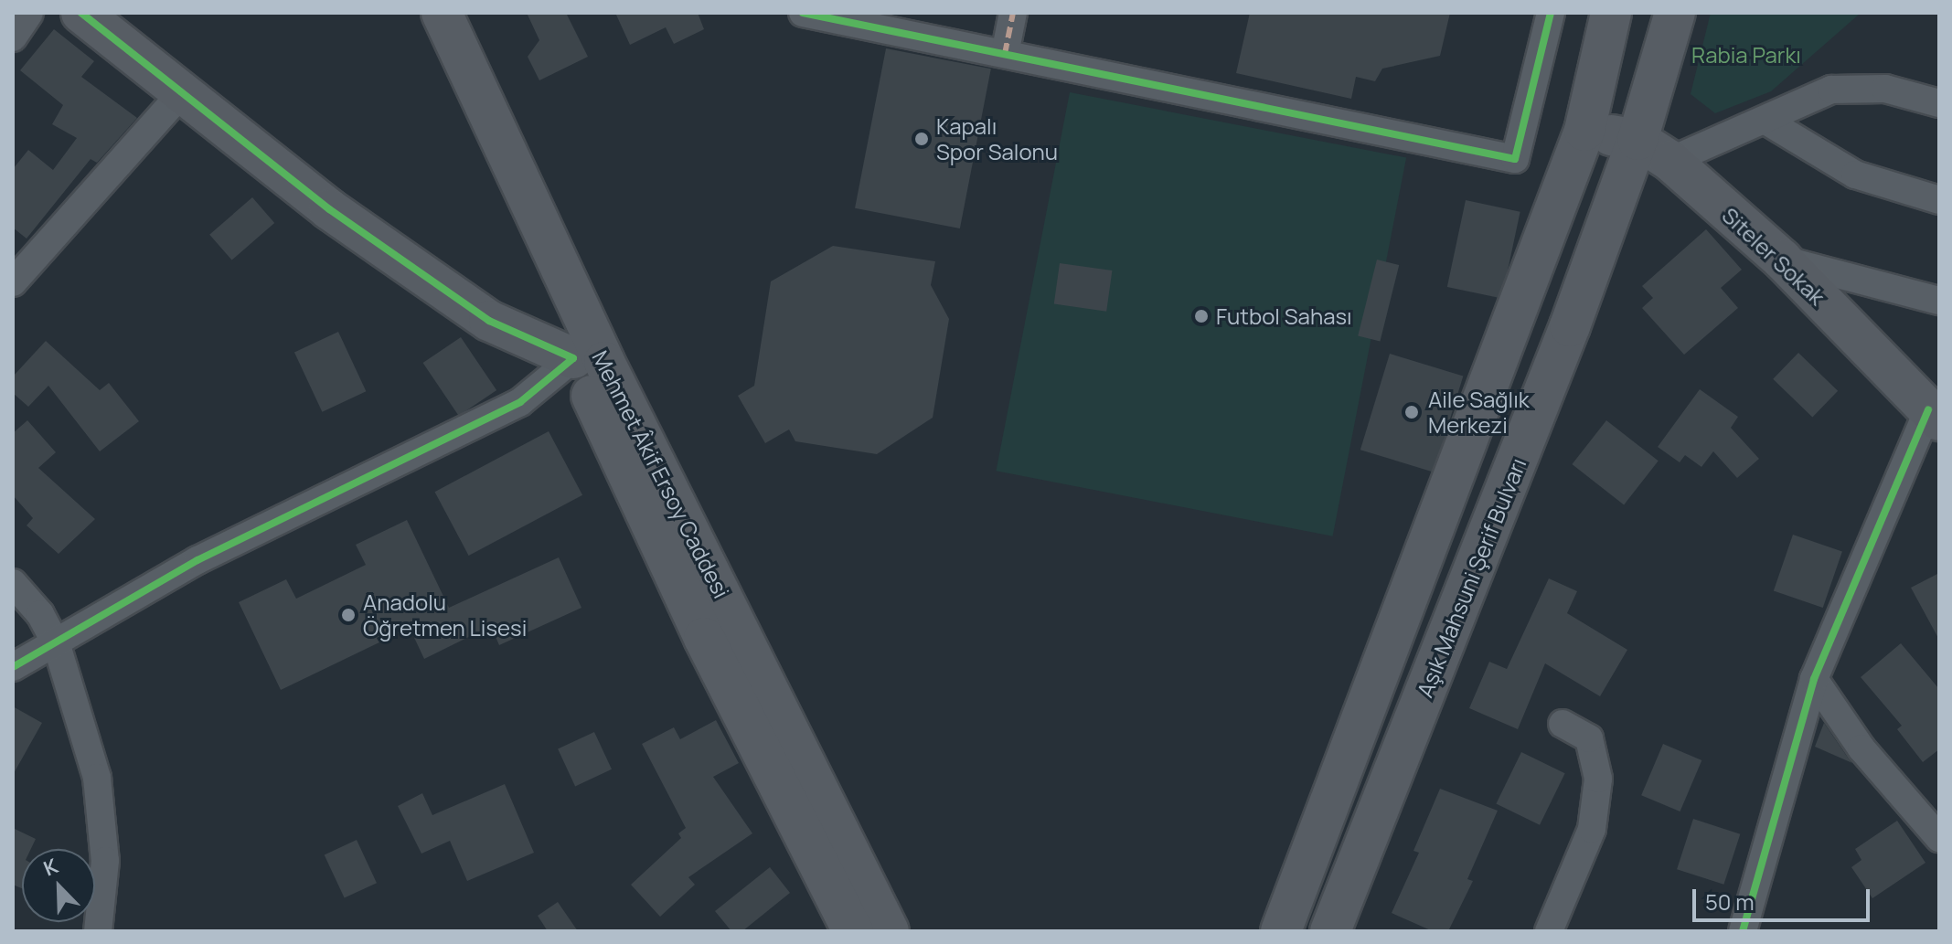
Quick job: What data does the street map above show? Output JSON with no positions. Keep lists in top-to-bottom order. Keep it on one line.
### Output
{"streets":{"main road":["Siteler Sokak","Mehmet Âkif Ersoy Caddesi","Aşık Mahsuni Şerif Bulvarı"]},"crossings":[["Siteler Sokak","Aşık Mahsuni Şerif Bulvarı"]],"parks":["Rabia Parkı"],"places":["Kapalı Spor Salonu","Futbol Sahası","Aile Sağlık Merkezi","Anadolu Öğretmen Lisesi"],"scale_bar":"50 m","north":"top left"}
